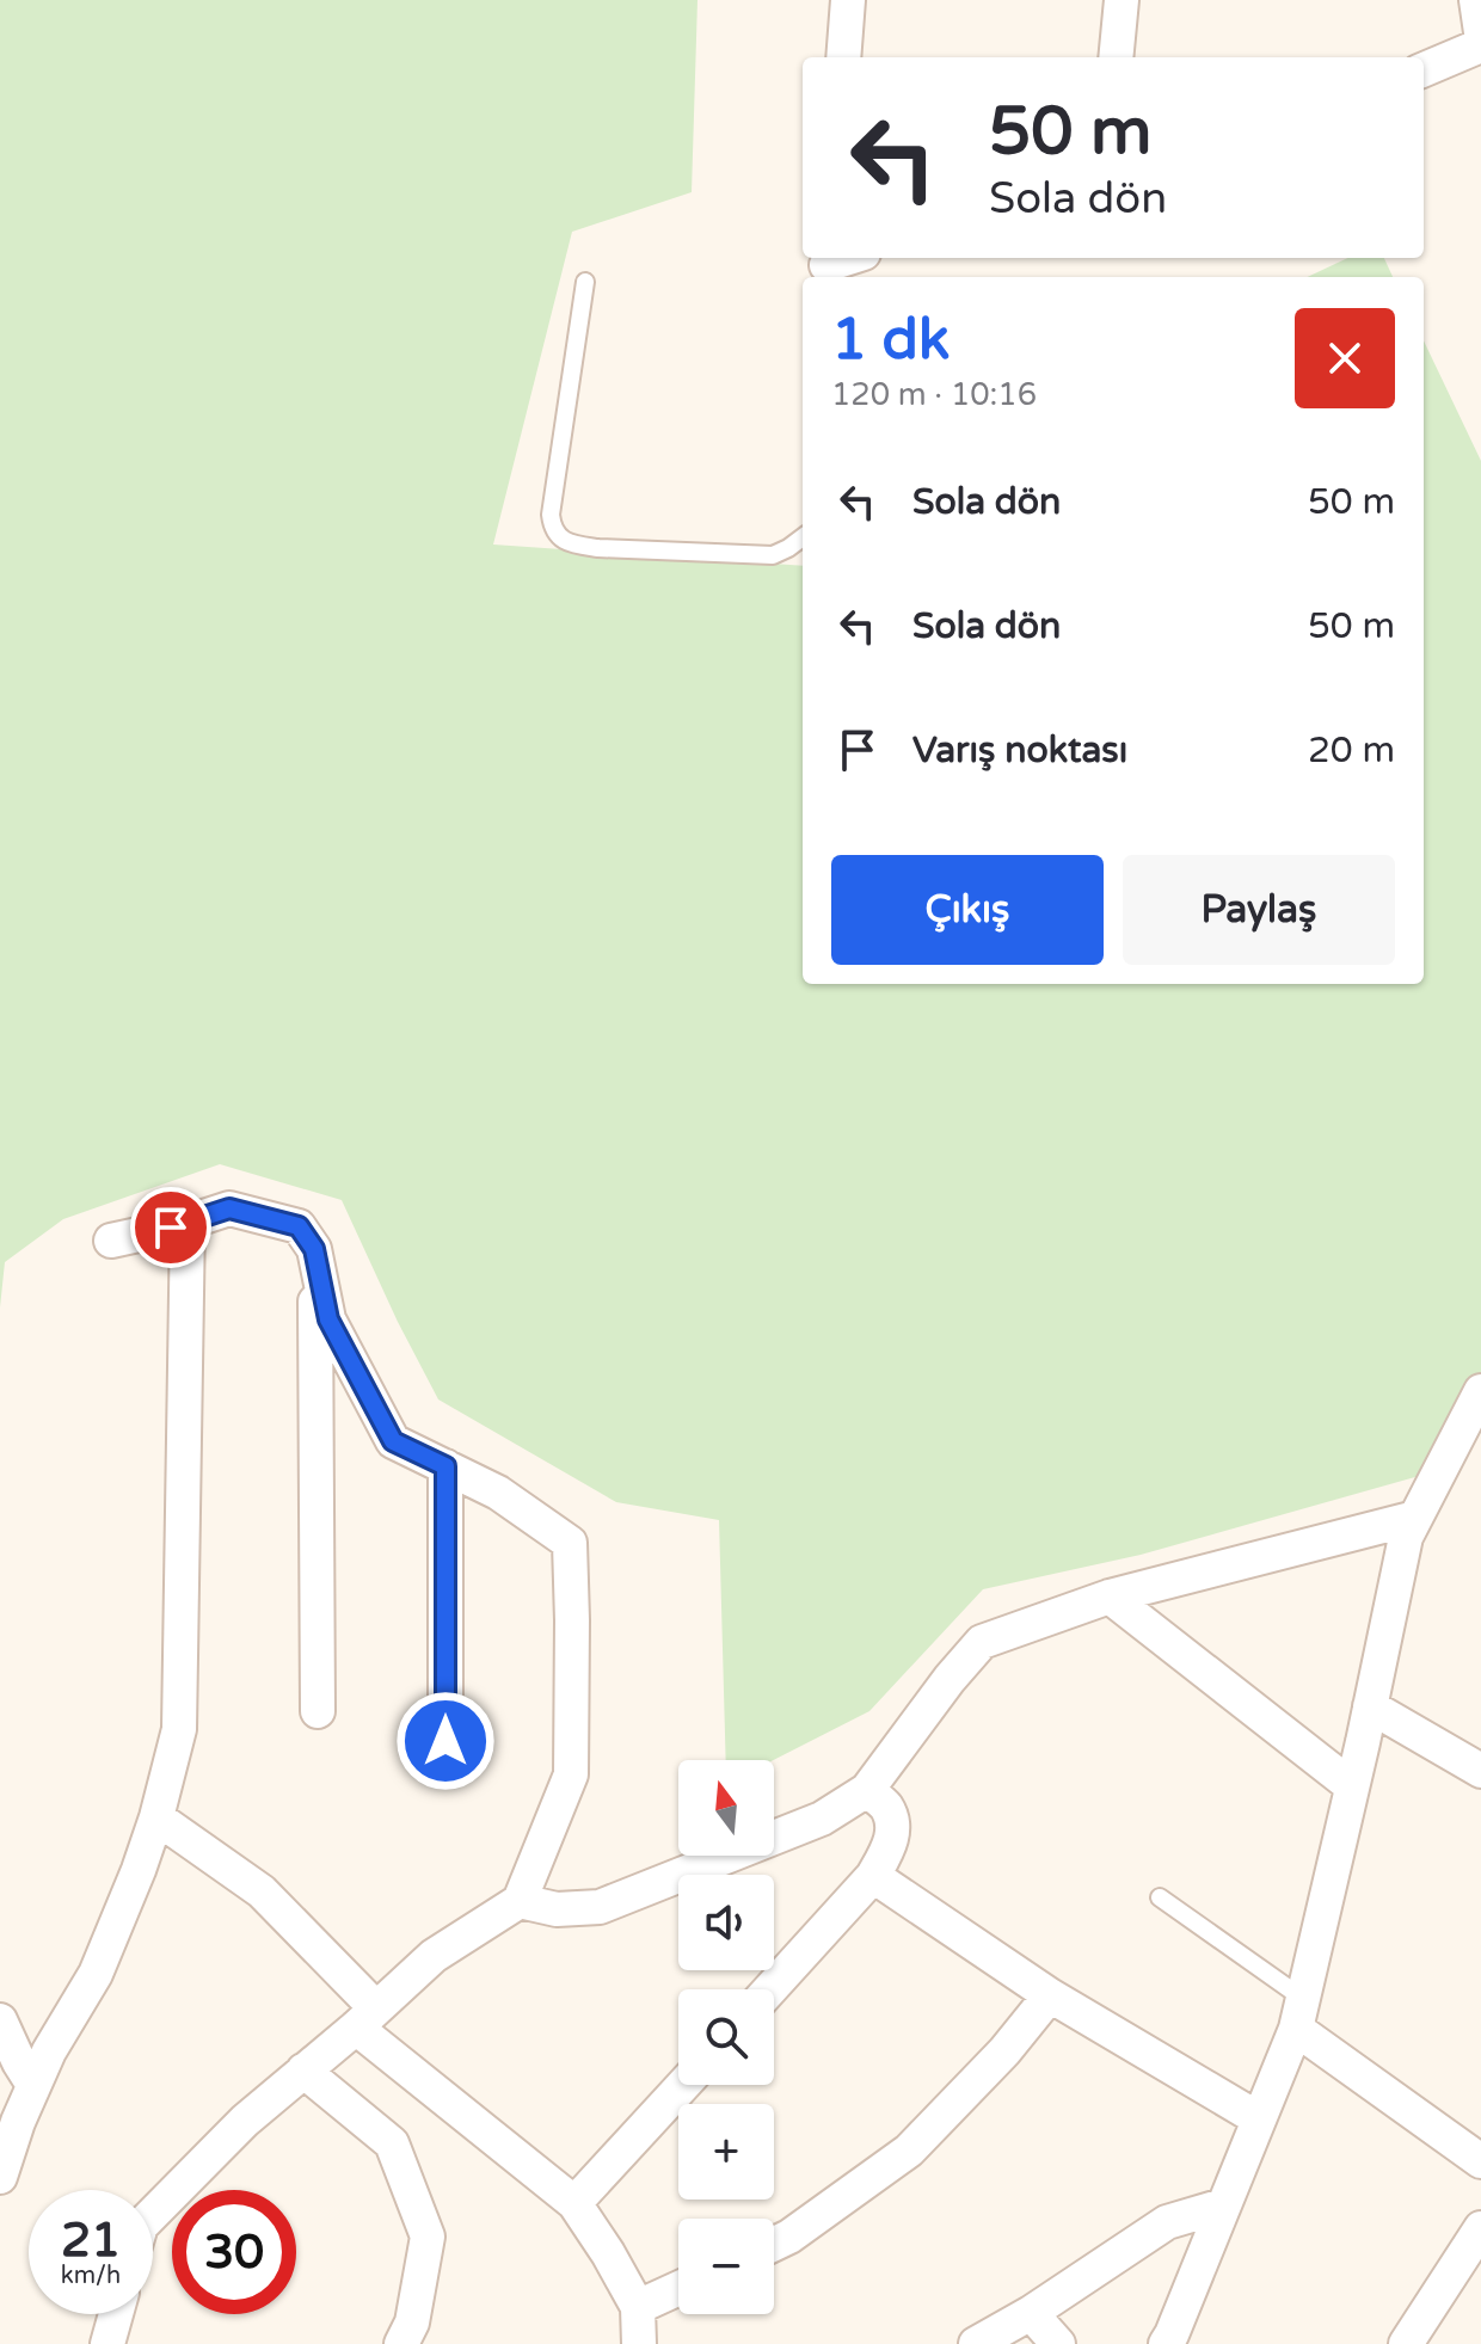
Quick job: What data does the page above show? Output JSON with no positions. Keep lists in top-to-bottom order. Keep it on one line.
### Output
{"north":"top","page":{"turn":["50 m","Sola dön"],"heading":["1 dk","120 m · 10:16"],"list":[{"name":"Sola dön","value":"50 m"},{"name":"Sola dön","value":"50 m"},{"name":"Varış noktası","value":"20 m"}],"buttons":["Çıkış","Paylaş"],"map_buttons":["+","−"],"speed":"21 km/h","limit":"30"}}
